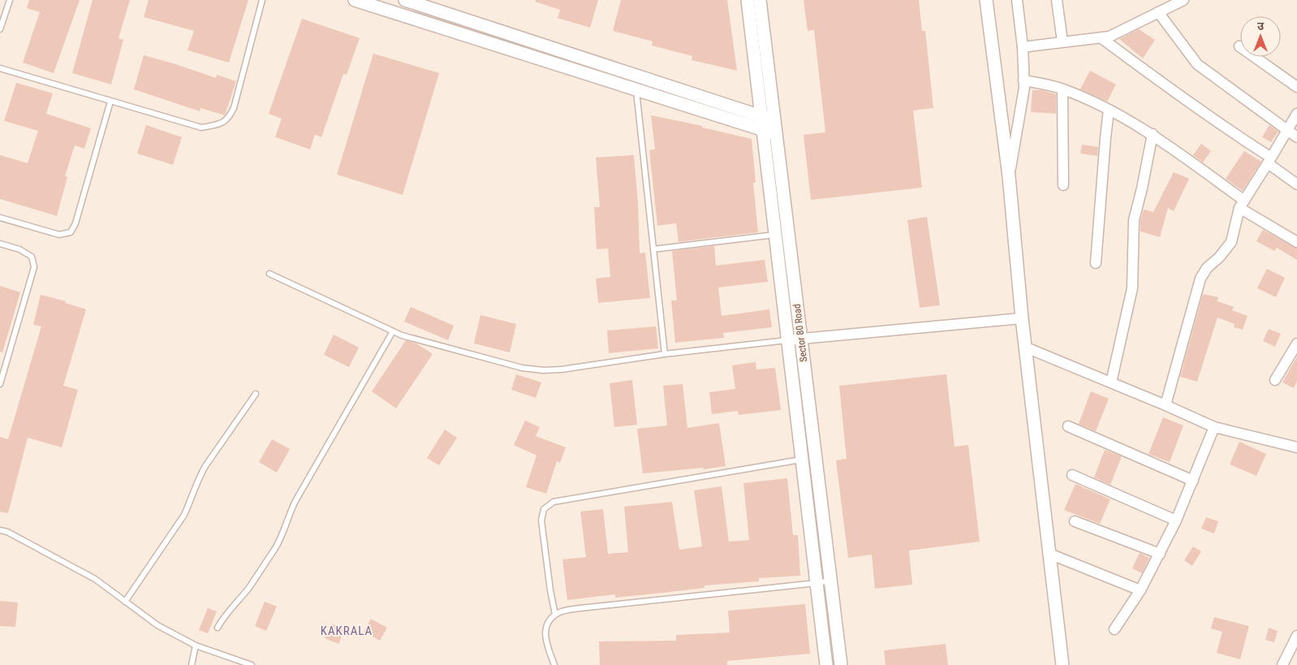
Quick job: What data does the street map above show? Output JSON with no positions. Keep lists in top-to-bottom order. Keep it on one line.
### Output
{"streets":{"street":["Sector 80 Road"]},"districts":["KAKRALA"],"north":"top"}
